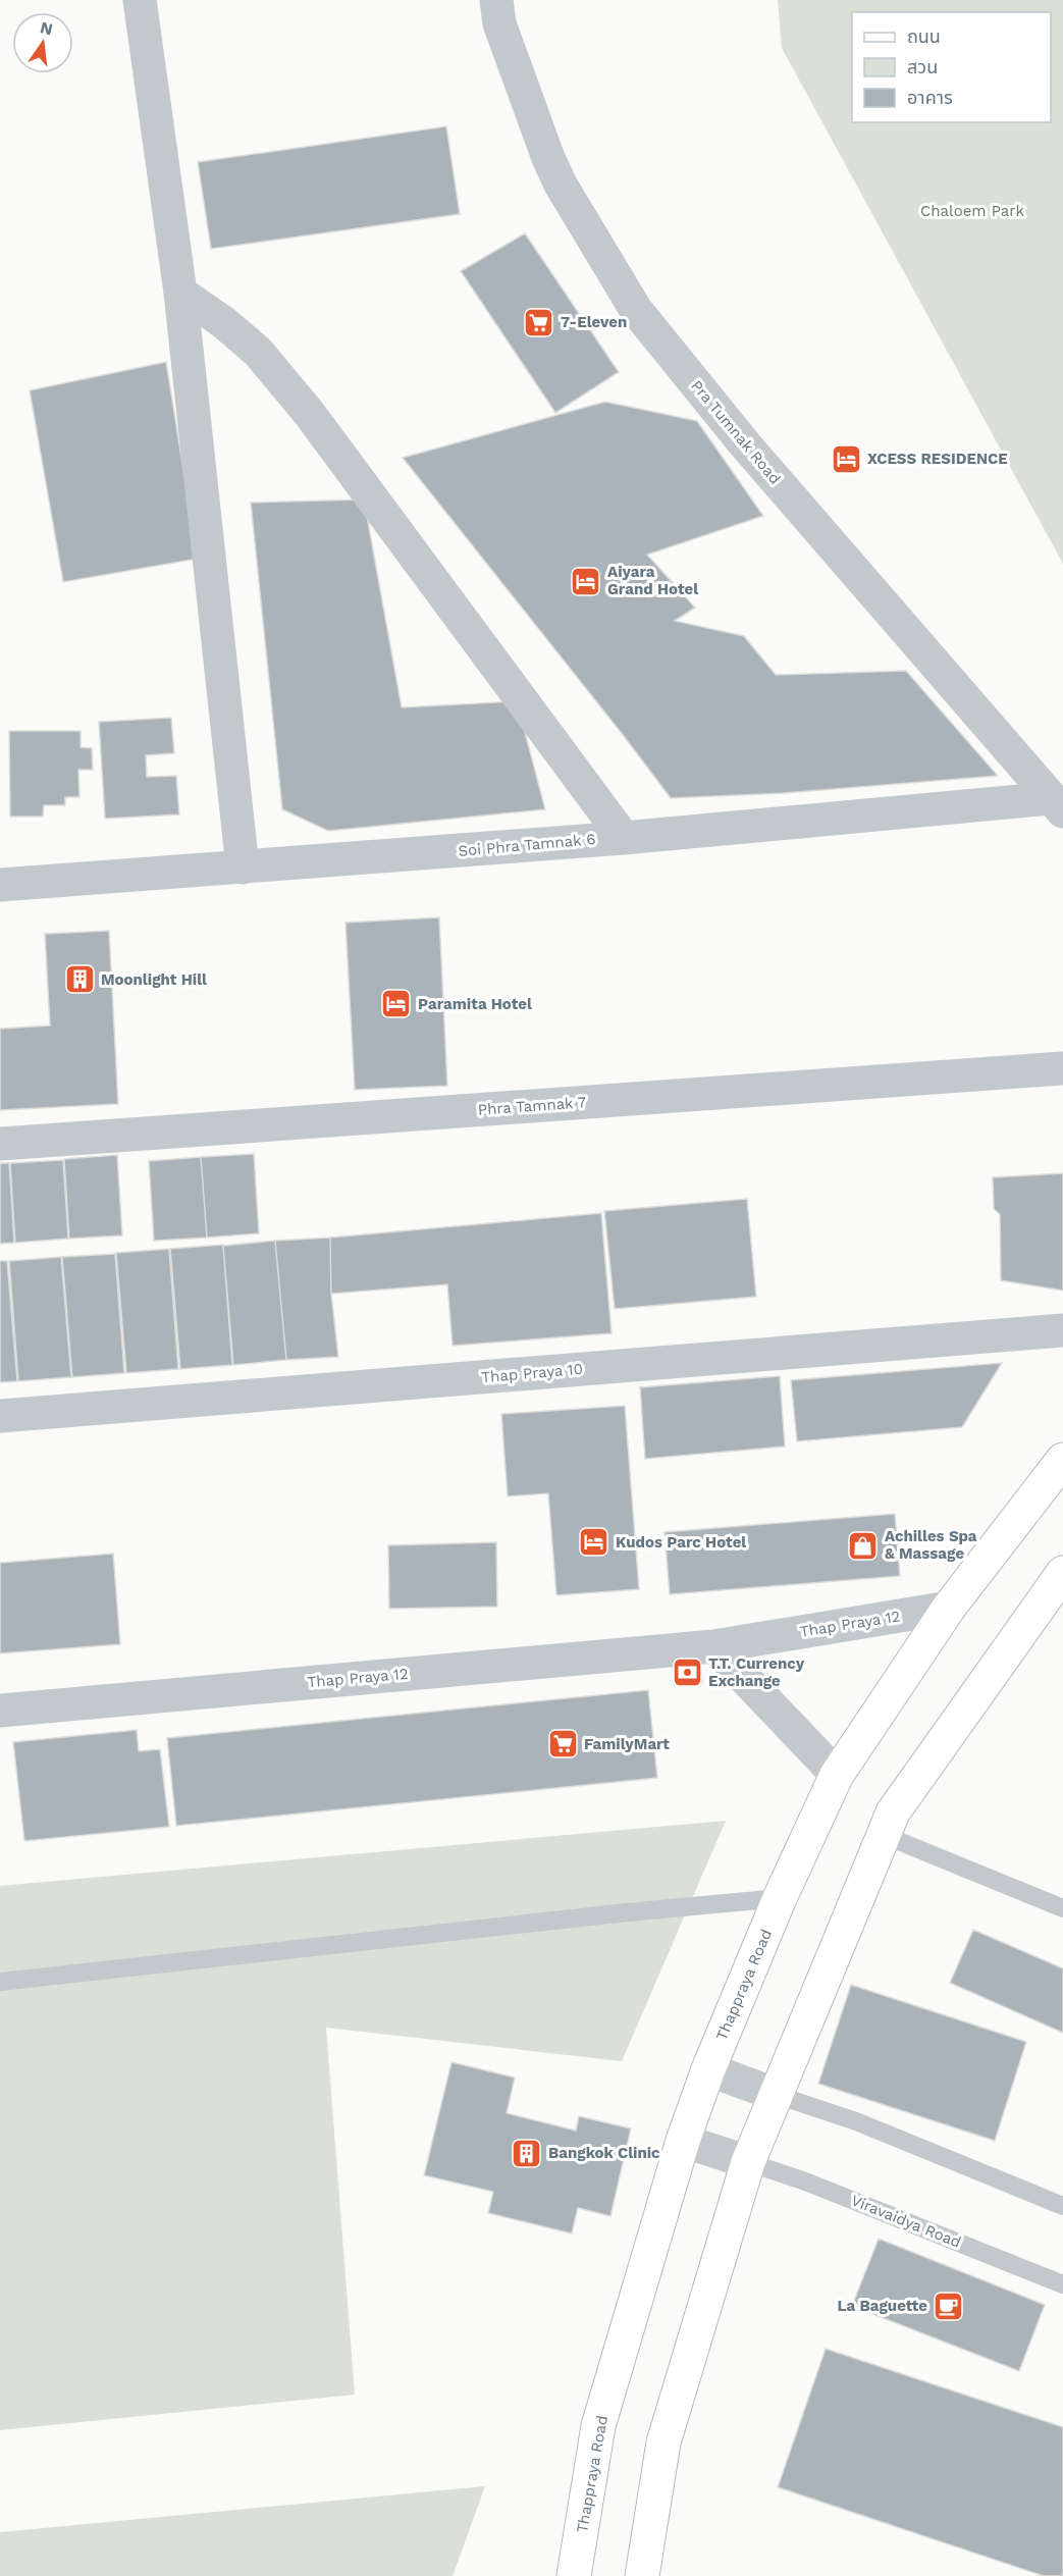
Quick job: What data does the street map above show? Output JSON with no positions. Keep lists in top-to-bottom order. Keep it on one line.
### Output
{"streets":{"main road":["Thappraya Road"],"street":["Pra Tumnak Road","Soi Phra Tamnak 6","Phra Tamnak 7","Thap Praya 10","Thap Praya 12"],"lane":["Viravaidya Road"]},"crossings":[["Pra Tumnak Road","Soi Phra Tamnak 6"],["Thap Praya 12","Thappraya Road"]],"parks":["Chaloem Park"],"places":{"supermarket":["7-Eleven","FamilyMart"],"hotel":["XCESS RESIDENCE","Aiyara Grand Hotel","Paramita Hotel","Kudos Parc Hotel"],"building":["Moonlight Hill","Bangkok Clinic"],"shop":["Achilles Spa & Massage"],"bank":["T.T. Currency Exchange"],"cafe":["La Baguette"]},"legend":["ถนน","สวน","อาคาร"],"north":"top"}
